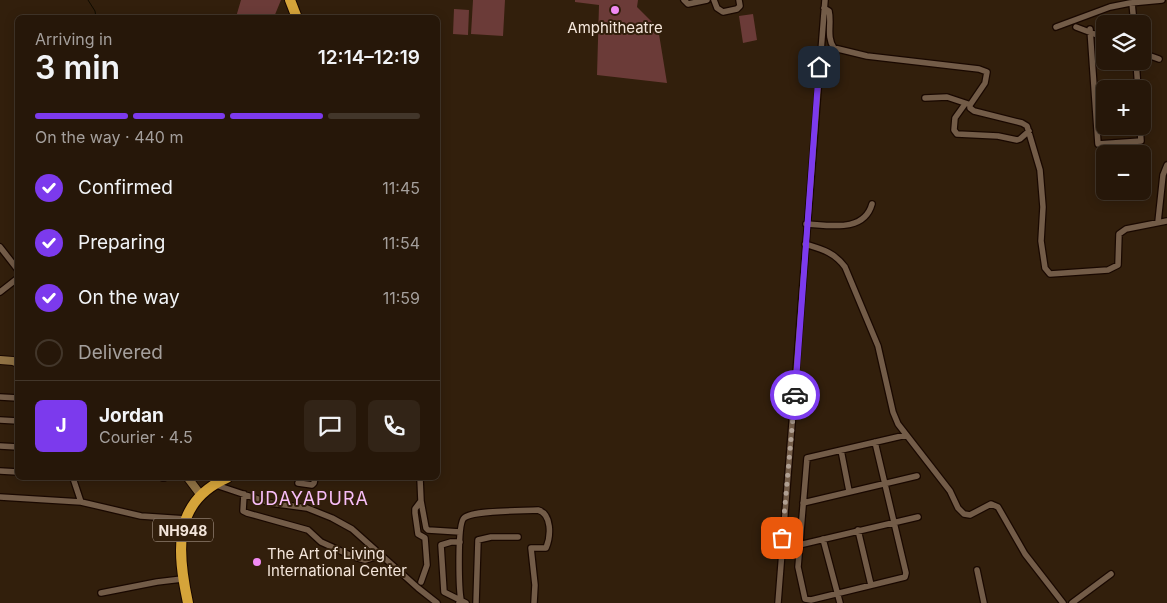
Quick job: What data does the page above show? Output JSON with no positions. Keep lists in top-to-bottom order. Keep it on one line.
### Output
{"streets":{"highway":["NH948"]},"districts":["UDAYAPURA"],"places":["Amphitheatre","The Art of Living International Center"],"page":{"map_buttons":["+","−"],"heading":["3 min","Arriving in","12:14–12:19"],"panel":["Jordan","Courier · 4.5"],"bar":"On the way · 440 m","list":[["Confirmed","11:45"],["Preparing","11:54"],["On the way","11:59"],"Delivered"],"round":"J"}}
